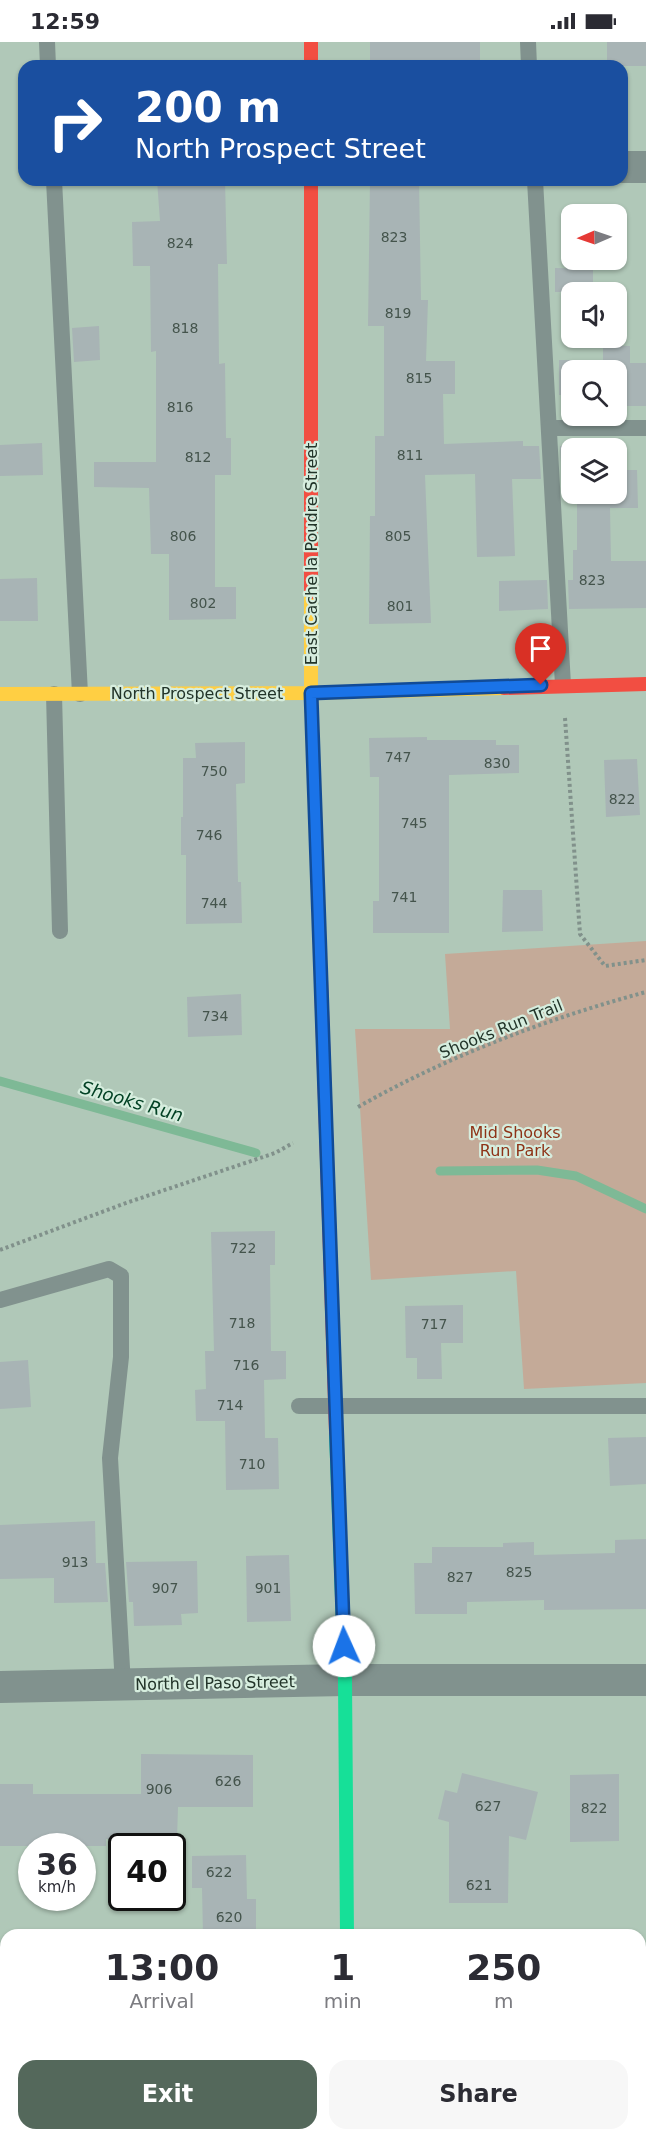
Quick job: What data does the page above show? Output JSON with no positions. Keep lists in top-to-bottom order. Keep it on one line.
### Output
{"streets":{"street":["East Cache la Poudre Street","North Prospect Street","North el Paso Street"],"path":["Shooks Run Trail"]},"crossings":[["East Cache la Poudre Street","North Prospect Street"],["East Cache la Poudre Street","North el Paso Street"]],"water":["Shooks Run"],"parks":["Mid Shooks Run Park"],"house_numbers":["823","824","819","818","815","816","811","812","806","805","823","802","801","747","830","750","822","745","746","741","744","734","722","718","717","716","714","710","913","825","827","907","901","626","906","627","822","622","621","620"],"north":"left","page":{"status":"12:59","turn":["200 m","North Prospect Street"],"speed":"36 km/h","limit":"40","eta":["13:00","Arrival","1","min","250","m"],"buttons":["Exit","Share"]}}
